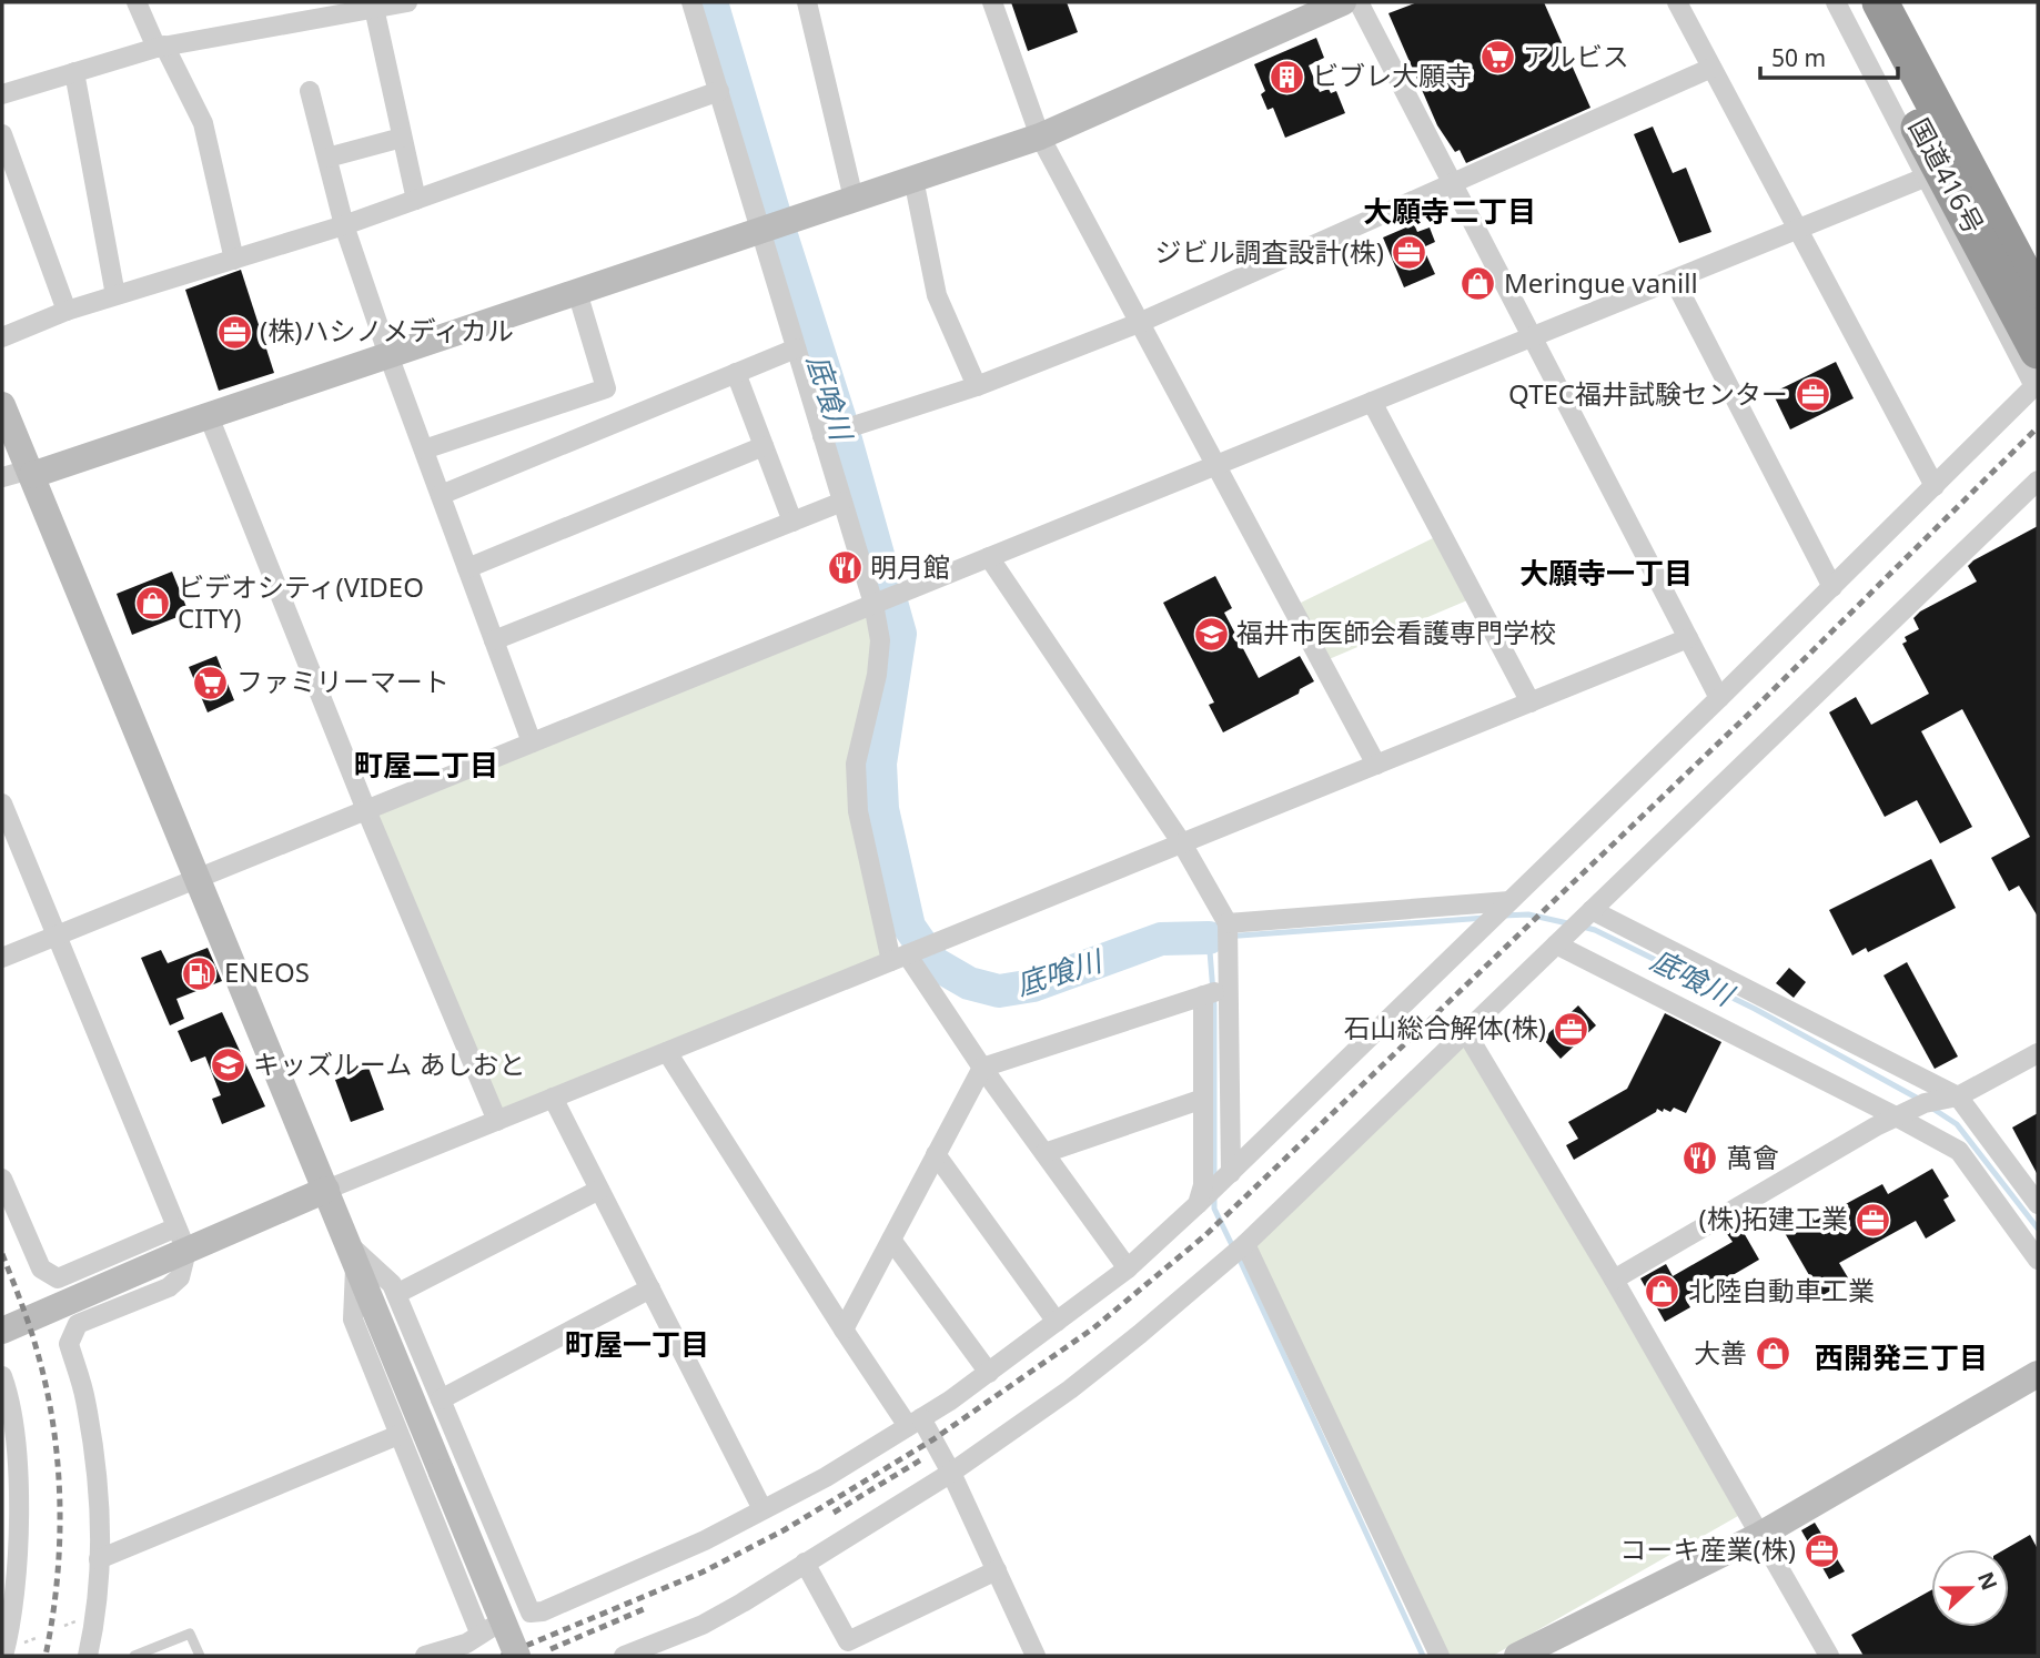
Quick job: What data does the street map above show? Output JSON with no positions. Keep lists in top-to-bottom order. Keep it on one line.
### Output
{"streets":{"highway":["国道416号"]},"districts":["大願寺二丁目","大願寺一丁目","町屋二丁目","町屋一丁目","西開発三丁目"],"water":["底喰川"],"places":{"supermarket":["アルビス","ファミリーマート"],"building":["ビブレ大願寺"],"office":["ジビル調査設計(株)","(株)ハシノメディカル","QTEC福井試験センター","石山総合解体(株)","(株)拓建工業","コーキ産業(株)"],"shop":["Meringue vanill","ビデオシティ(VIDEO CITY)","北陸自動車工業","大善"],"restaurant":["明月館","萬會"],"school or university":["福井市医師会看護専門学校","キッズルーム あしおと"],"fuel station":["ENEOS"]},"scale_bar":"50 m","north":"right"}
